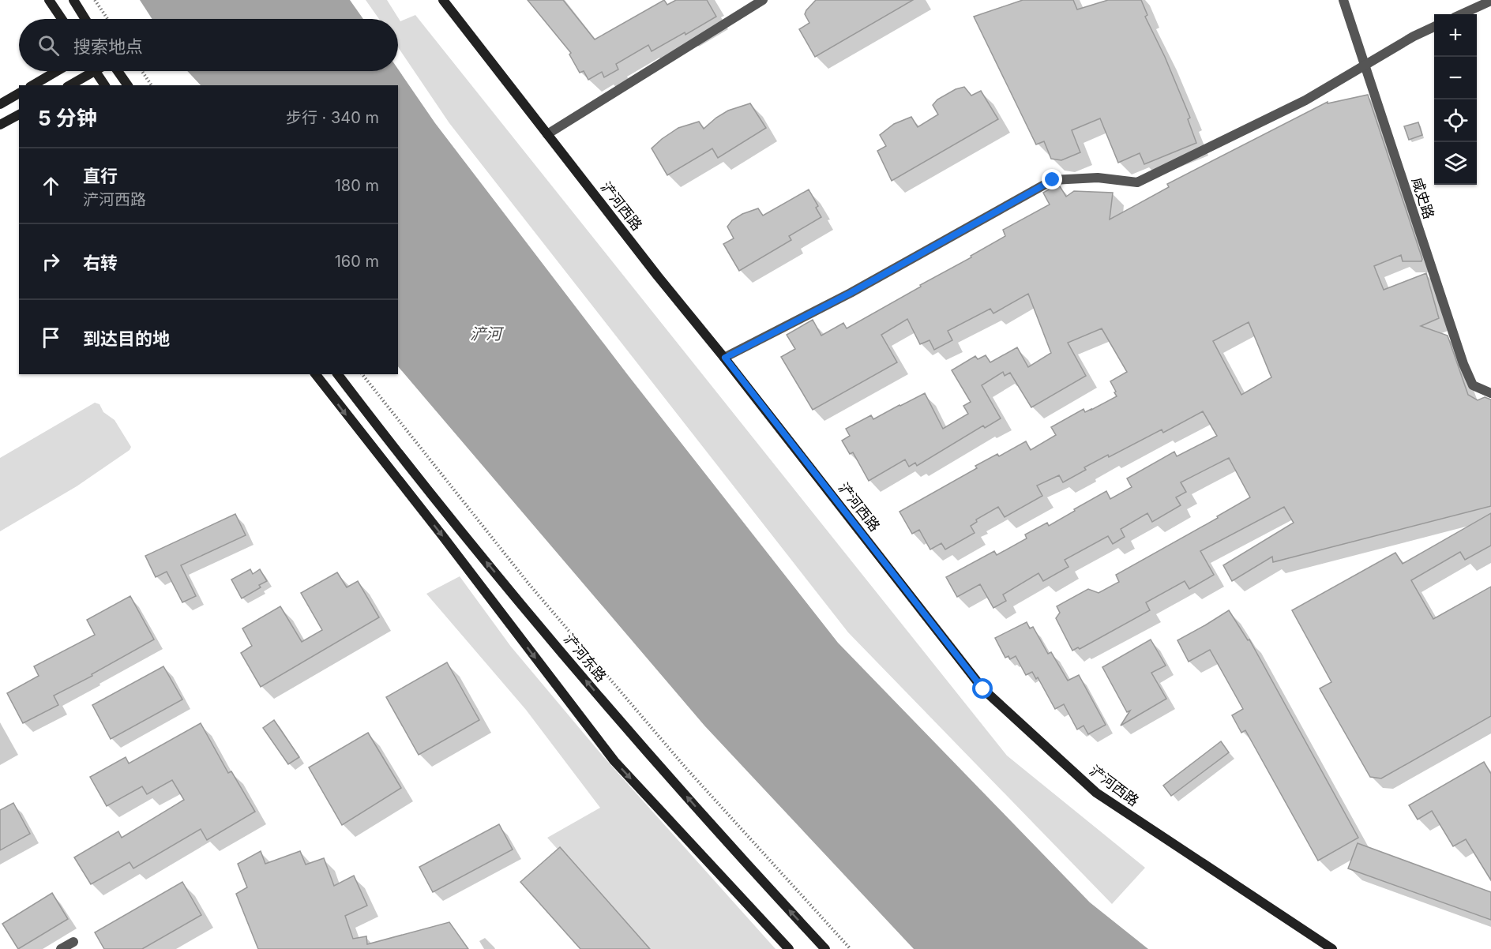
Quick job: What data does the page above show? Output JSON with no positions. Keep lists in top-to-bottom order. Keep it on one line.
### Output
{"streets":{"street":["咸史路","浐河西路","浐河东路"]},"water":["浐河"],"page":{"map_buttons":["+","−"],"search":"搜索地点","heading":["5 分钟","步行 · 340 m"],"list":[["直行","浐河西路","180 m"],["右转","160 m"],"到达目的地"]}}
